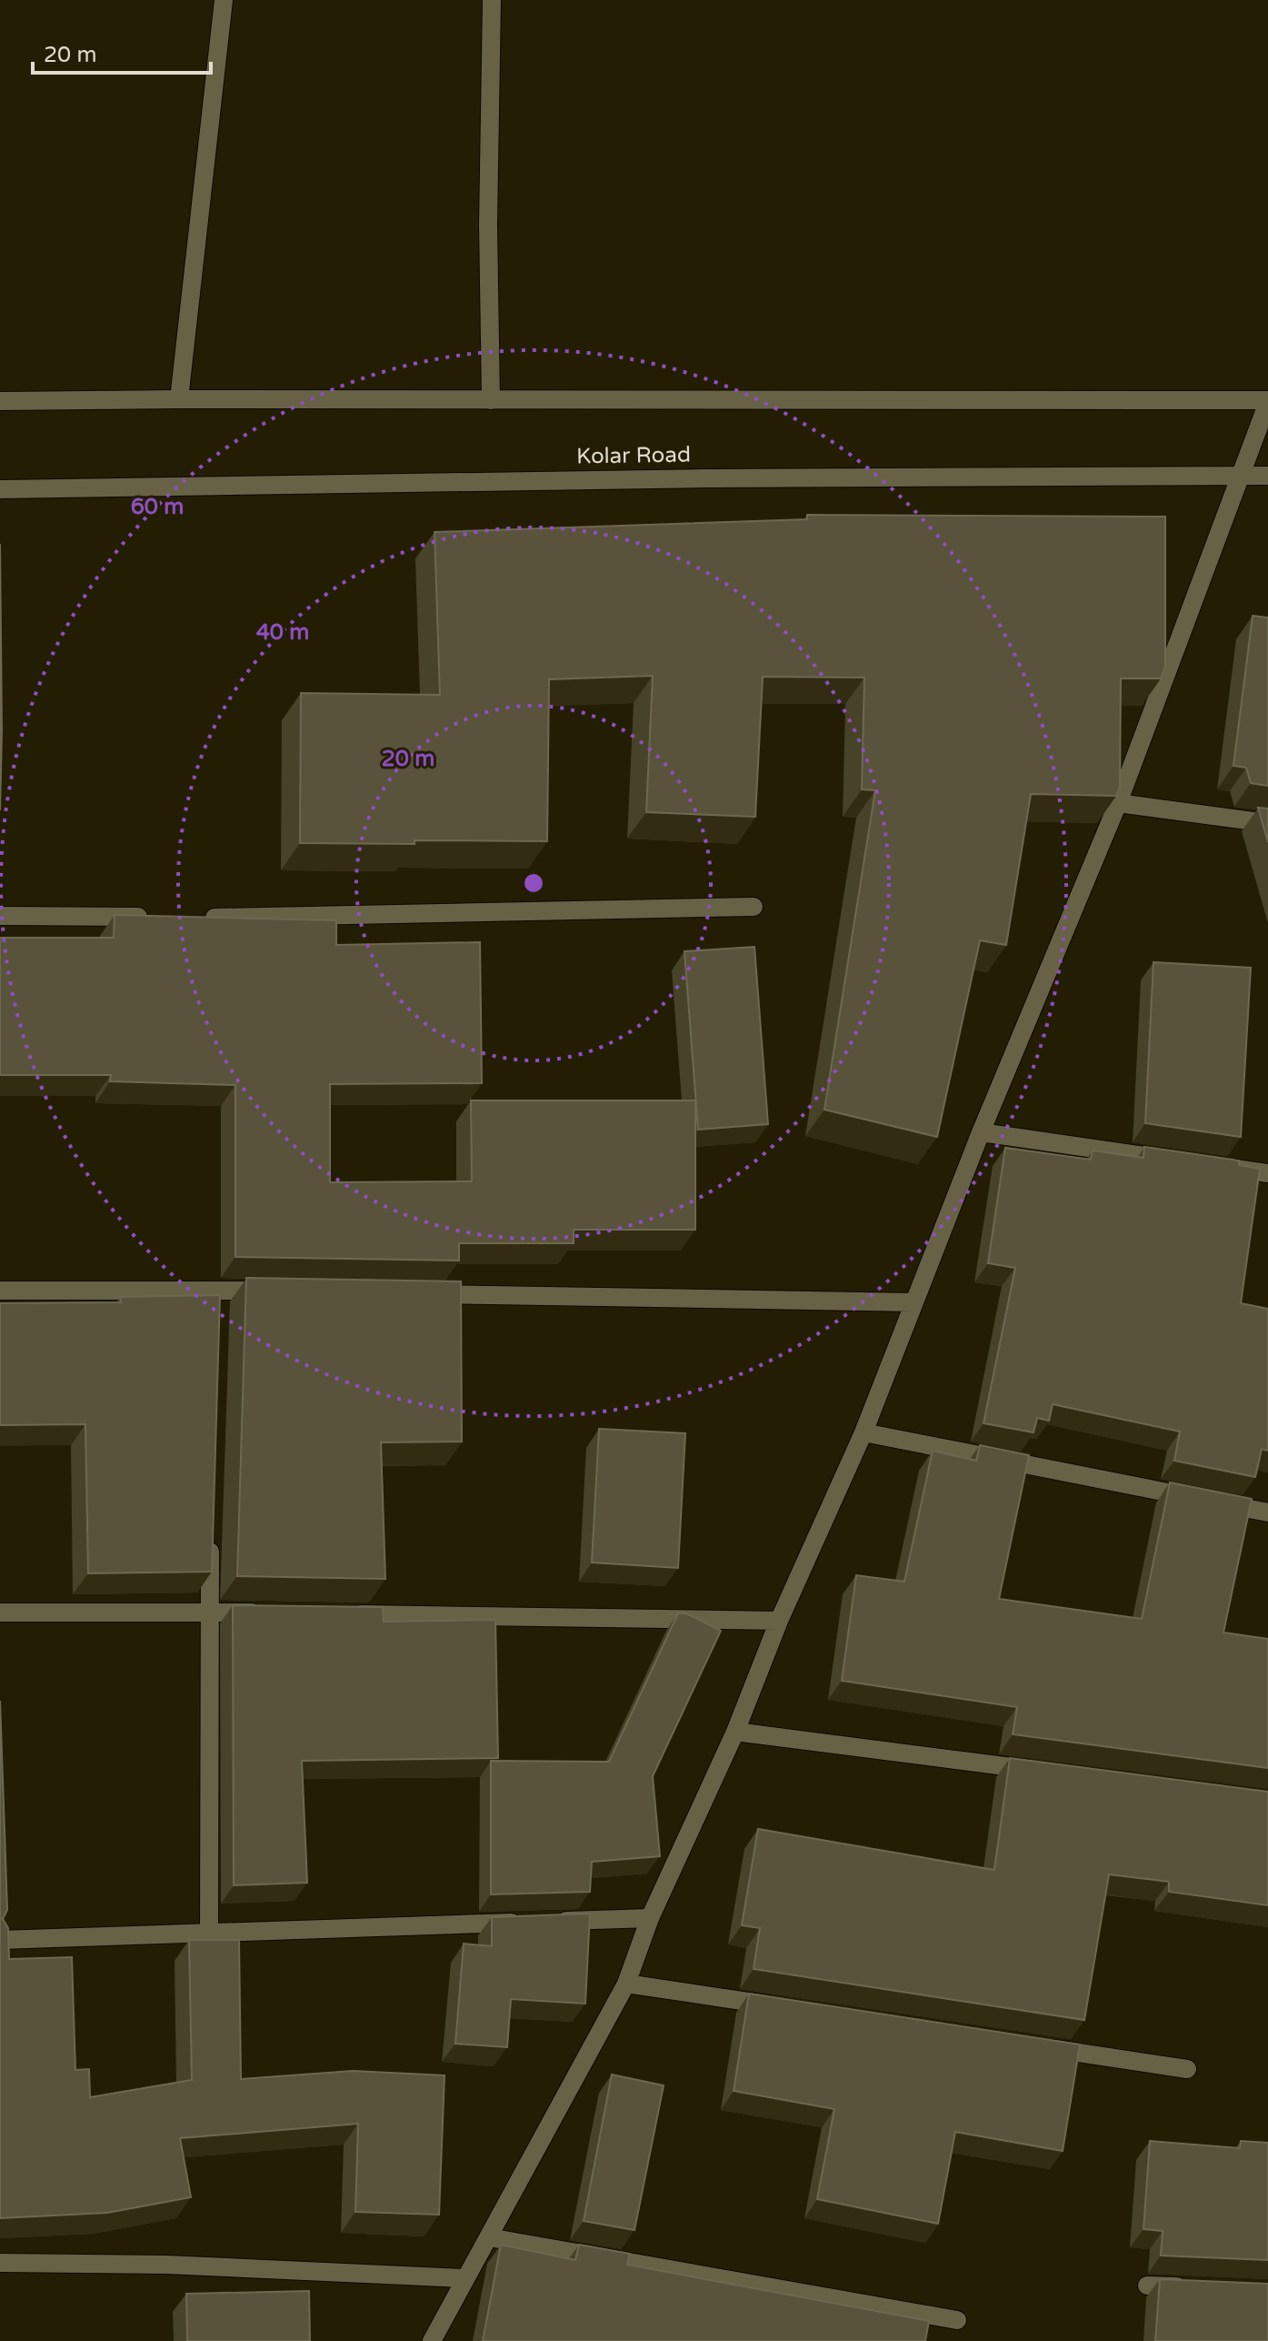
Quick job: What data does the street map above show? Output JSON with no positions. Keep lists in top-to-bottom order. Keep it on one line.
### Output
{"streets":{"street":["Kolar Road"]},"scale_bar":"20 m","rings":["60 m","40 m","20 m"]}
